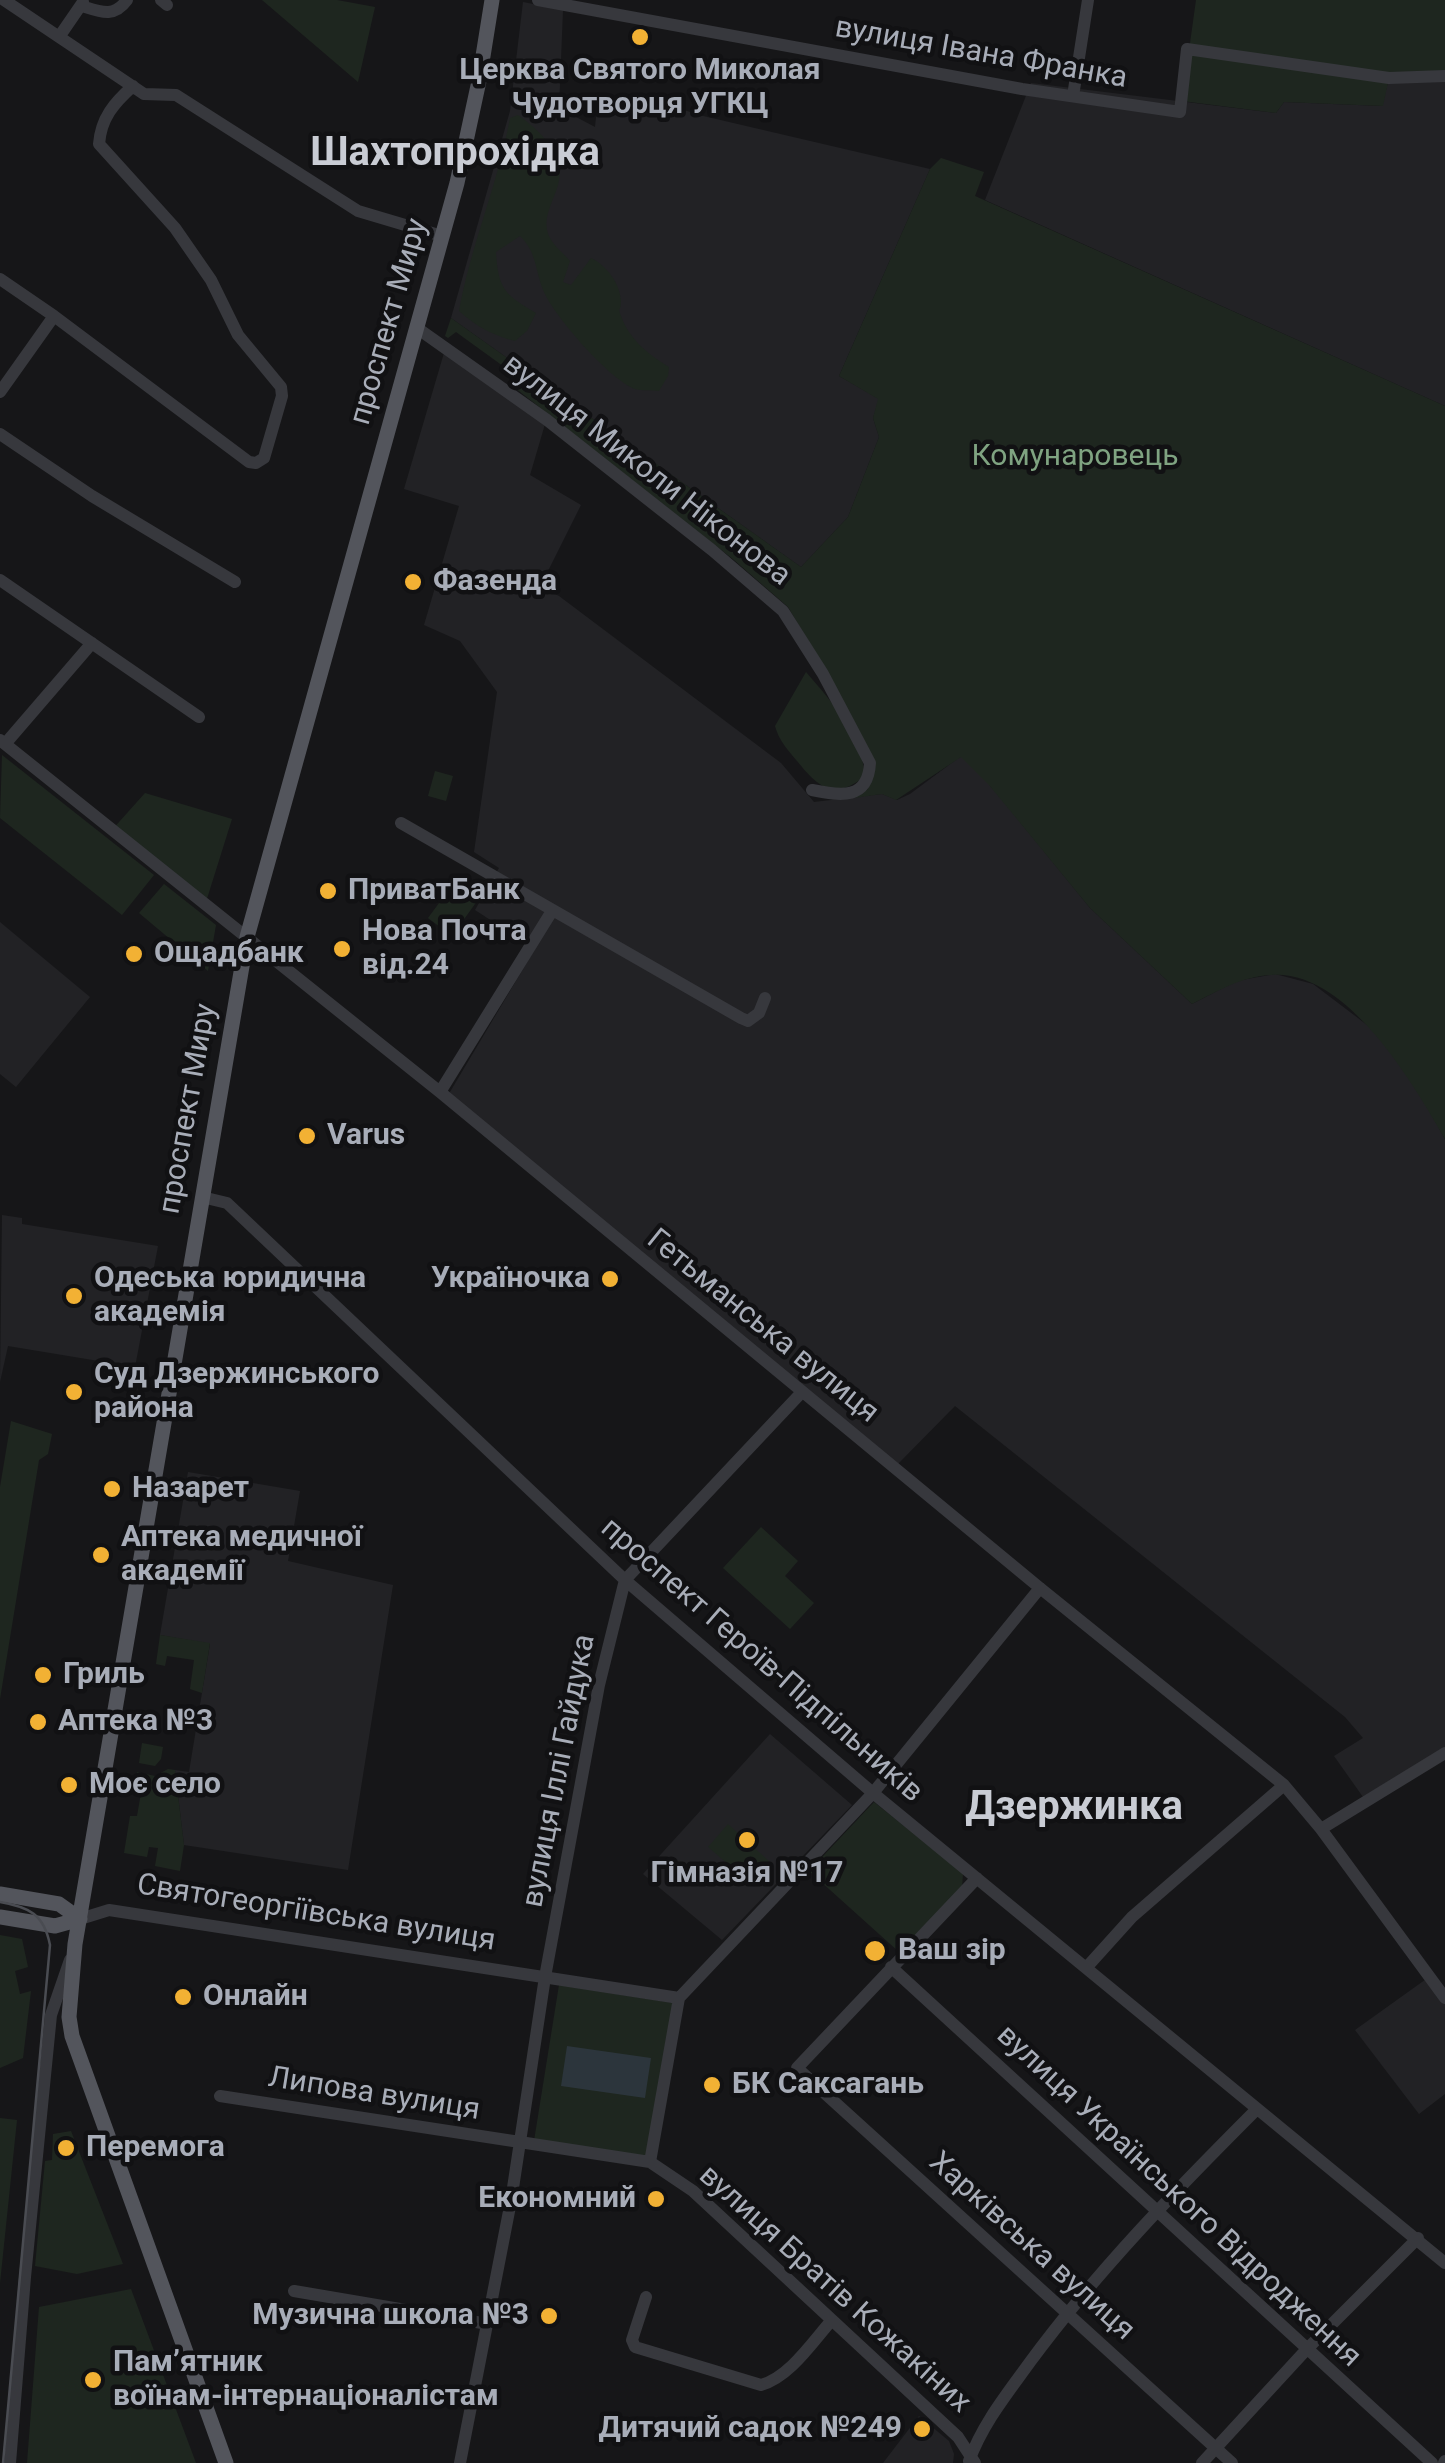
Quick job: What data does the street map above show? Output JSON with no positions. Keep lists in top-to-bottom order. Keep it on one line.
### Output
{"streets":{"main road":["проспект Миру","Святогеоргіївська вулиця"],"street":["вулиця Івана Франка","вулиця Миколи Ніконова","Гетьманська вулиця","проспект Героїв-Підпільників","вулиця Іллі Гайдука","Липова вулиця","вулиця Українського Відродження","Харківська вулиця","вулиця Братів Кожакіних"]},"crossings":[["проспект Миру","вулиця Миколи Ніконова"],["проспект Миру","Гетьманська вулиця"],["проспект Миру","проспект Героїв-Підпільників"],["проспект Миру","Святогеоргіївська вулиця"],["Гетьманська вулиця","вулиця Іллі Гайдука"],["проспект Героїв-Підпільників","вулиця Іллі Гайдука"],["вулиця Іллі Гайдука","Святогеоргіївська вулиця"],["вулиця Іллі Гайдука","Липова вулиця"],["Липова вулиця","вулиця Братів Кожакіних"],["вулиця Українського Відродження","Харківська вулиця"]],"districts":["Шахтопрохідка","Дзержинка"],"parks":["Комунаровець"],"places":["Церква Святого Миколая Чудотворця УГКЦ","Фазенда","ПриватБанк","Нова Почта від.24","Ощадбанк","Varus","Україночка","Одеська юридична академія","Суд Дзержинського района","Назарет","Аптека медичної академії","Гриль","Аптека №3","Моє село","Гімназія №17","Ваш зір","Онлайн","БК Саксагань","Перемога","Економний","Музична школа №3","Пам’ятник воїнам-інтернаціоналістам","Дитячий садок №249"]}
